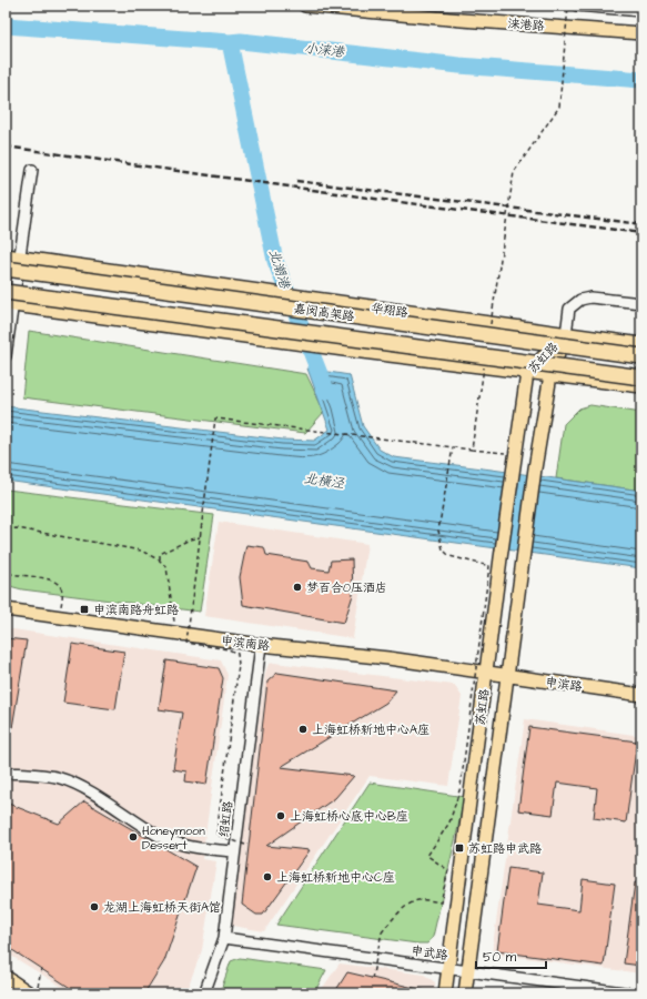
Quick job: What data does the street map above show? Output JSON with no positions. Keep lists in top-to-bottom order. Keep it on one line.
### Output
{"streets":{"highway":["嘉闵高架路"],"main road":["涞港路","华翔路","苏虹路","申滨南路","申滨路"],"street":["绍虹路","申武路"]},"crossings":[["华翔路","苏虹路"],["苏虹路","申滨南路"],["苏虹路","申滨路"],["苏虹路","申武路"],["申滨南路","申滨路"],["申滨南路","绍虹路"],["绍虹路","申武路"]],"water":["小涞港","北潮港","北横泾"],"places":{"other":["梦百合0压酒店","上海虹桥新地中心A座","上海虹桥心底中心B座","Honeymoon Dessert","上海虹桥新地中心C座","龙湖上海虹桥天街A馆"],"transit":["申滨南路舟虹路","苏虹路申武路"]},"scale_bar":"50 m"}
